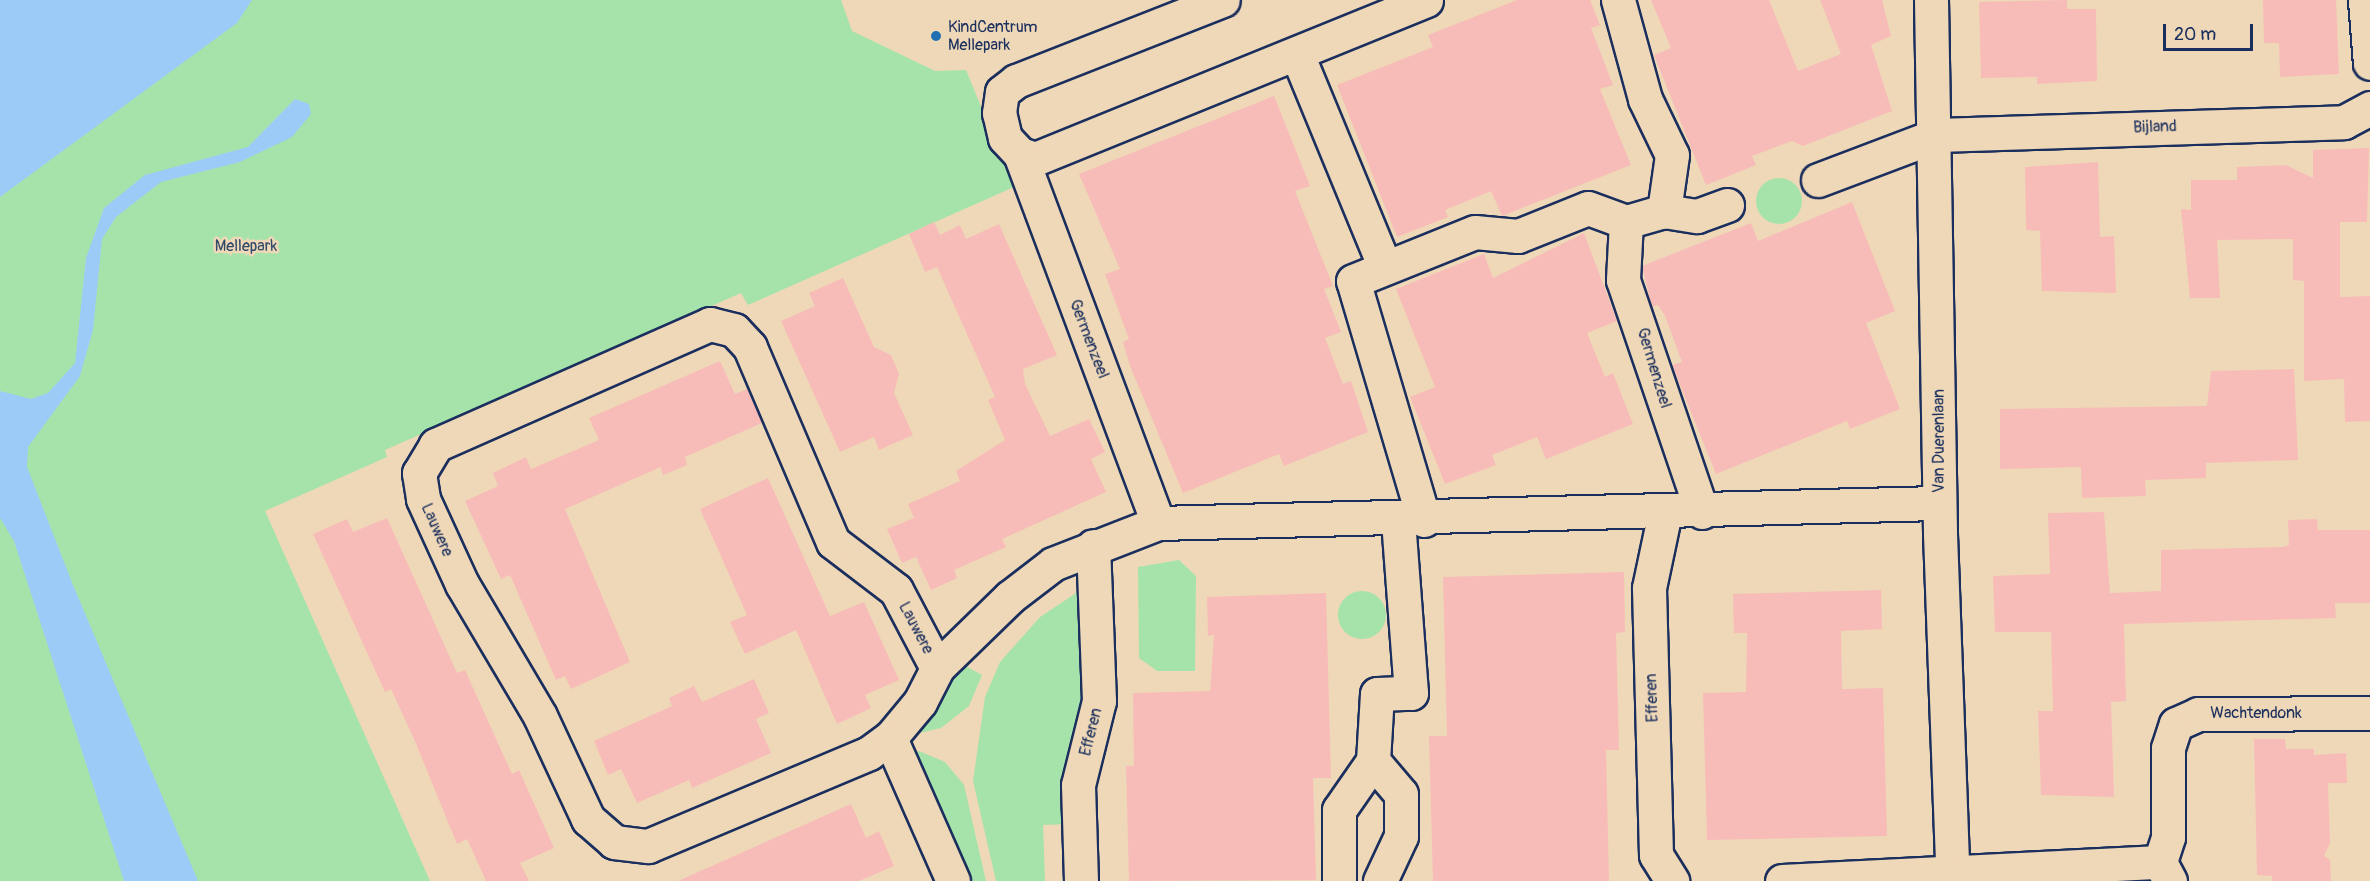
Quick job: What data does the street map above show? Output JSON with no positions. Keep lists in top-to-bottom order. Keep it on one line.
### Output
{"streets":{"street":["Bijland","Germenzeel","Van Duerenlaan","Lauwere","Efferen","Wachtendonk"]},"crossings":[["Bijland","Van Duerenlaan"],["Germenzeel","Lauwere"],["Van Duerenlaan","Wachtendonk"],["Lauwere","Efferen"]],"parks":["Mellepark"],"places":["KindCentrum Mellepark"],"scale_bar":"20 m"}
